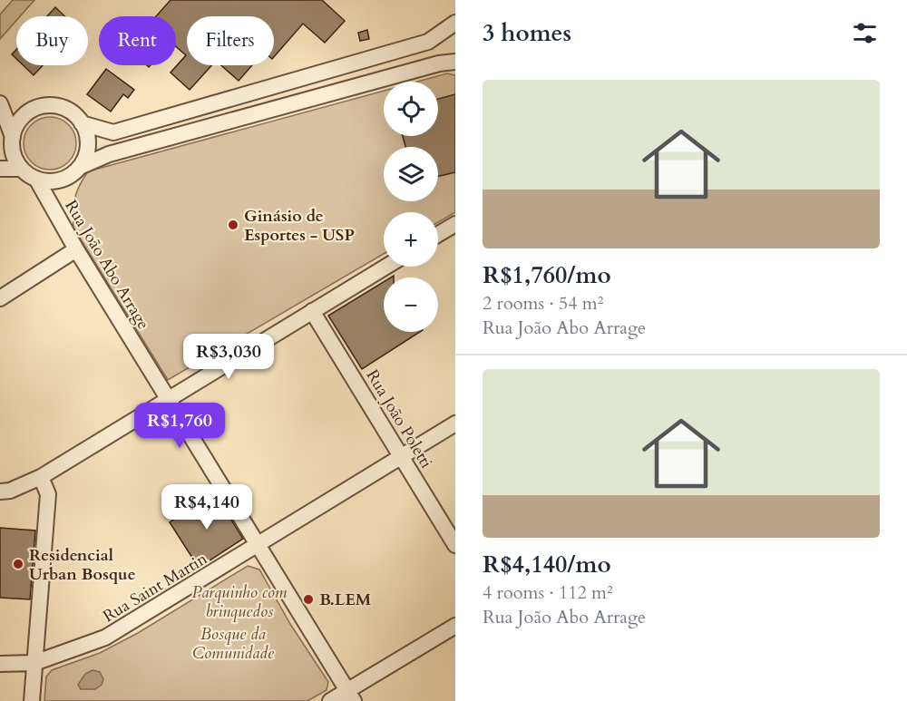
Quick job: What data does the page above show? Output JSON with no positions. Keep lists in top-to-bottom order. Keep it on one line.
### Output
{"streets":{"street":["Rua João Abo Arrage","Rua João Poletti","Rua Saint Martin"]},"crossings":[["Rua João Abo Arrage","Rua Saint Martin"],["Rua João Poletti","Rua Saint Martin"]],"parks":["Parquinho com brinquedos","Bosque da Comunidade"],"places":["Ginásio de Esportes - USP","Residencial Urban Bosque","B.LEM"],"page":{"heading":"3 homes","chip":["Buy","Rent","Filters"],"list":[{"name":"R$1,760/mo","note":"2 rooms · 54 m² · Rua João Abo Arrage"},{"name":"R$4,140/mo","note":"4 rooms · 112 m² · Rua João Abo Arrage"}],"map_buttons":["+","−"],"price":["R$3,030","R$1,760","R$4,140"]}}
